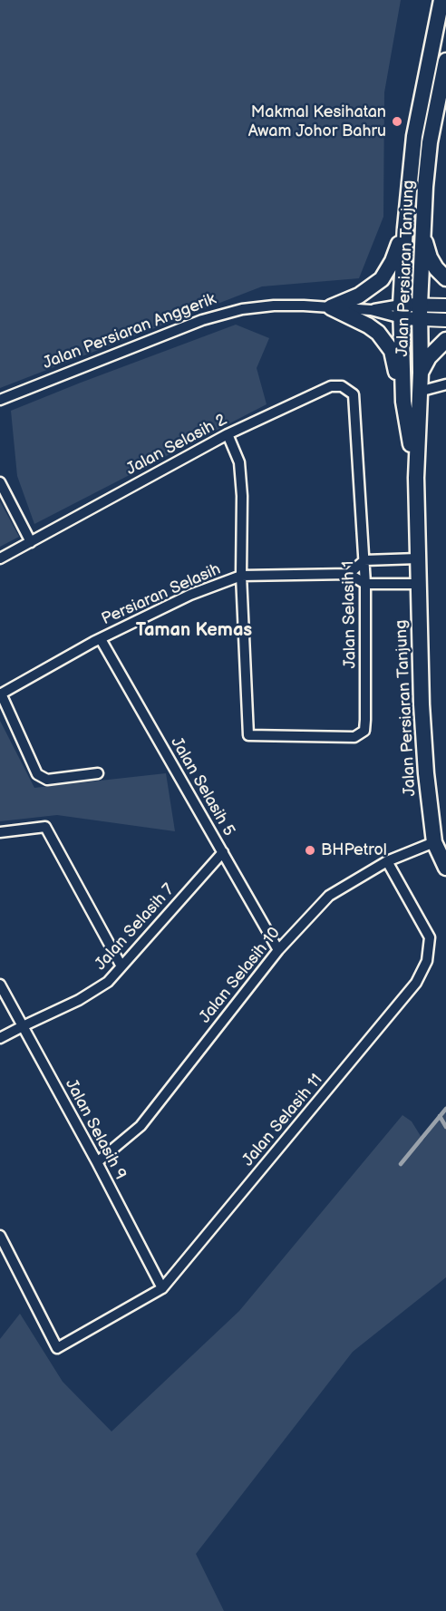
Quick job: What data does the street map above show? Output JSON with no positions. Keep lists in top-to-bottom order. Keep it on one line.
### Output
{"streets":{"main road":["Jalan Persiaran Tanjung"],"street":["Jalan Persiaran Anggerik","Jalan Selasih 2","Persiaran Selasih","Jalan Selasih 1","Jalan Selasih 5","Jalan Selasih 7","Jalan Selasih 10","Jalan Selasih 11","Jalan Selasih 9"]},"crossings":[["Jalan Persiaran Tanjung","Jalan Persiaran Anggerik"],["Jalan Persiaran Tanjung","Jalan Selasih 10"],["Jalan Selasih 2","Jalan Selasih 1"],["Persiaran Selasih","Jalan Selasih 1"],["Persiaran Selasih","Jalan Selasih 5"],["Jalan Selasih 5","Jalan Selasih 7"],["Jalan Selasih 5","Jalan Selasih 10"],["Jalan Selasih 7","Jalan Selasih 9"],["Jalan Selasih 10","Jalan Selasih 11"],["Jalan Selasih 10","Jalan Selasih 9"],["Jalan Selasih 11","Jalan Selasih 9"]],"districts":["Taman Kemas"],"places":["Makmal Kesihatan Awam Johor Bahru","BHPetrol"]}
